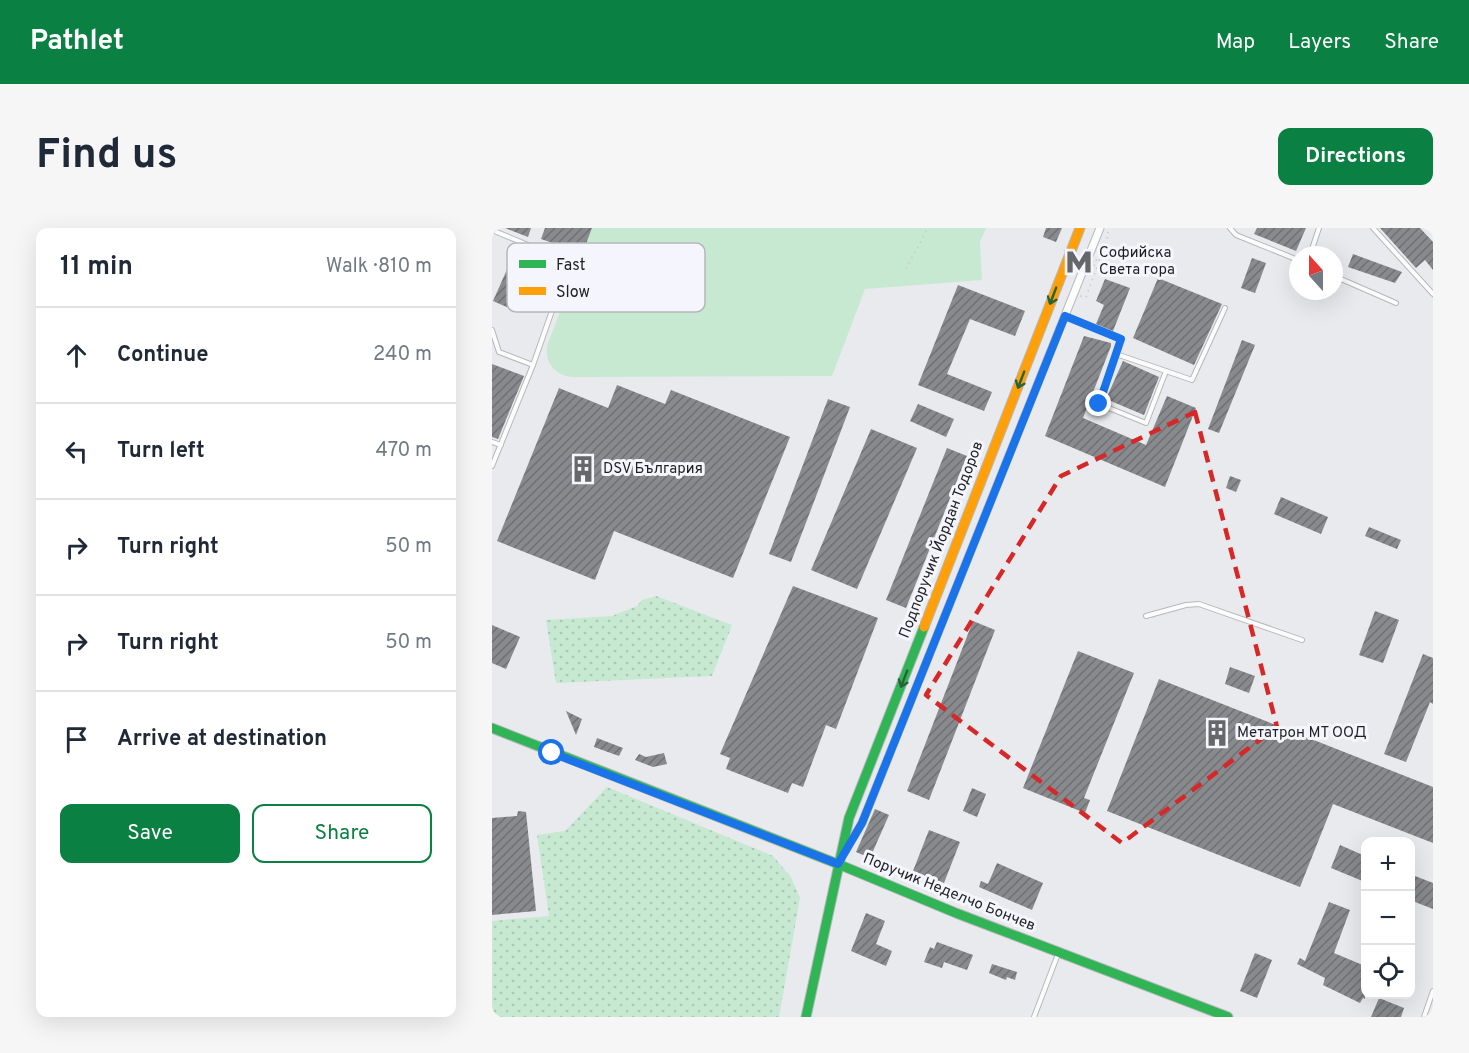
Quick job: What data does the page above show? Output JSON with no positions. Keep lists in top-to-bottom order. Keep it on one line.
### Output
{"streets":{"street":["Подпоручик Йордан Тодоров","Поручик Неделчо Бончев"]},"crossings":[["Подпоручик Йордан Тодоров","Поручик Неделчо Бончев"]],"places":{"metro station":["Софийска Света гора"],"building":["DSV България","Метатрон МТ ООД"]},"legend":["Fast","Slow"],"north":"top","page":{"header":"Pathlet","nav":["Map","Layers","Share"],"buttons":["Directions",["Save","Share"]],"title":"Find us","heading":["11 min","Walk · 810 m"],"list":[["Continue","240 m"],["Turn left","470 m"],["Turn right","50 m"],["Turn right","50 m"],"Arrive at destination"],"map_buttons":["+","−"]}}
